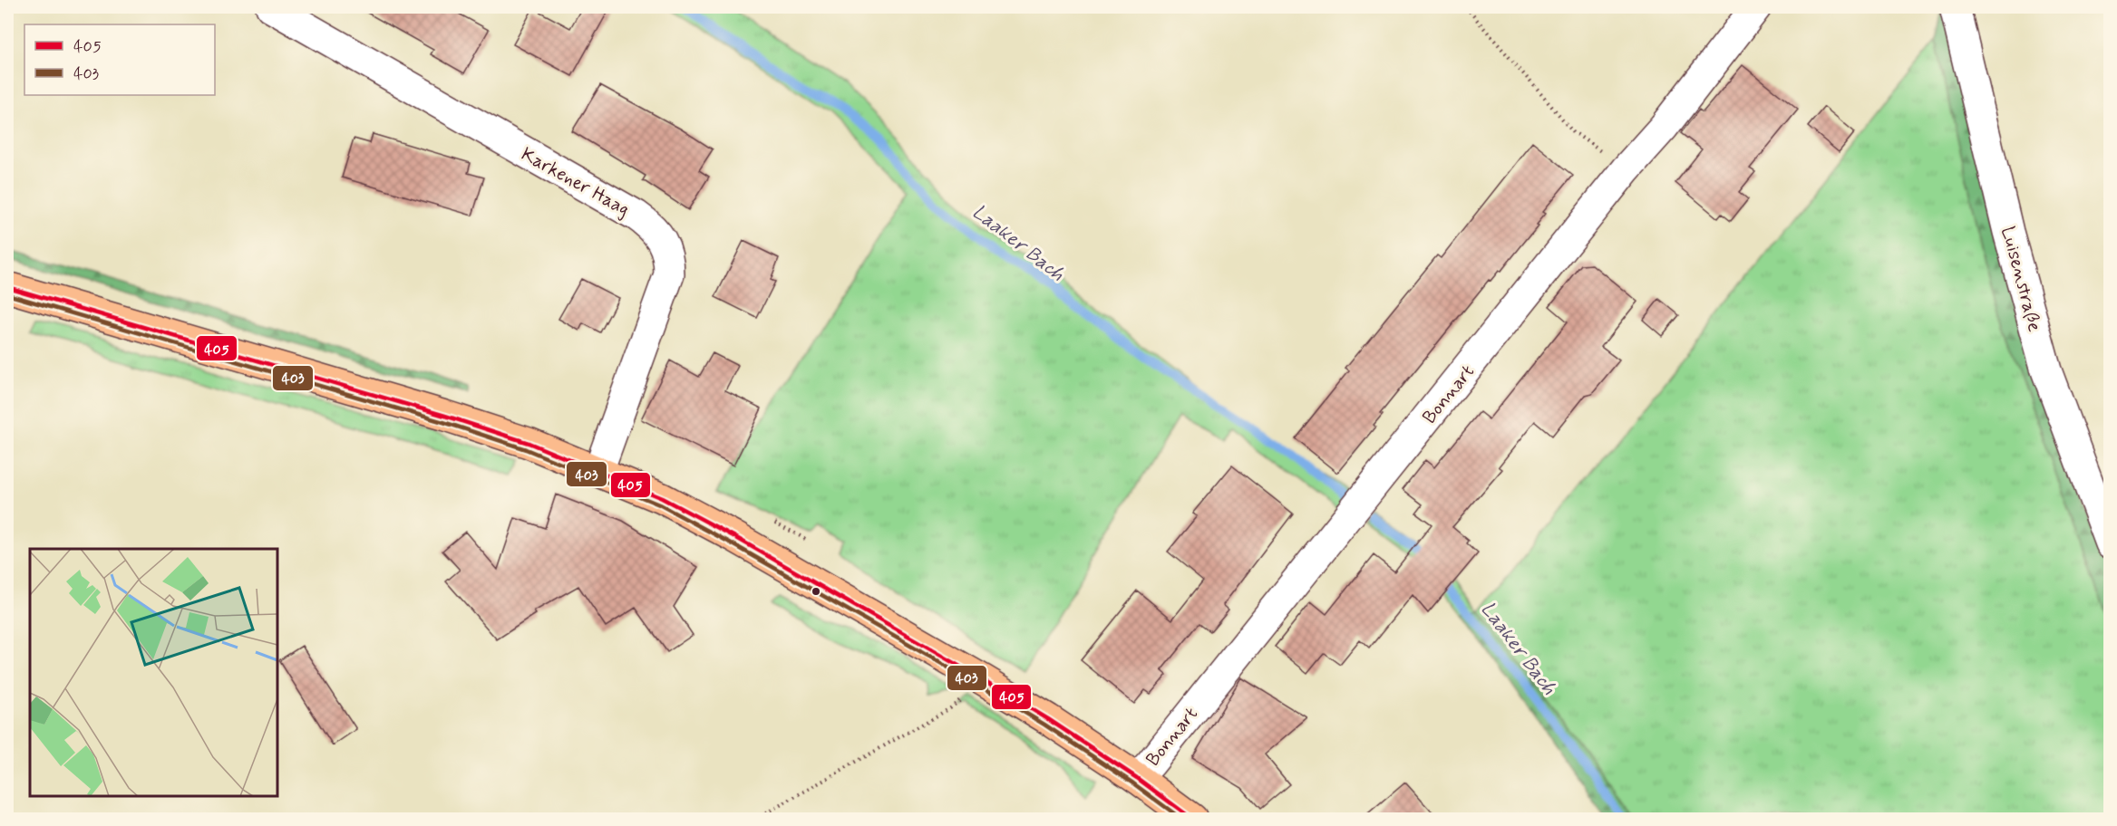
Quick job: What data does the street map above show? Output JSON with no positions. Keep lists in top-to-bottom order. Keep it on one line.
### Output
{"streets":{"street":["Karkener Haag","Luisenstraße","Bonnart"]},"water":["Laaker Bach"],"lines":["transit line 405","transit line 403"],"legend":["405","403"]}
